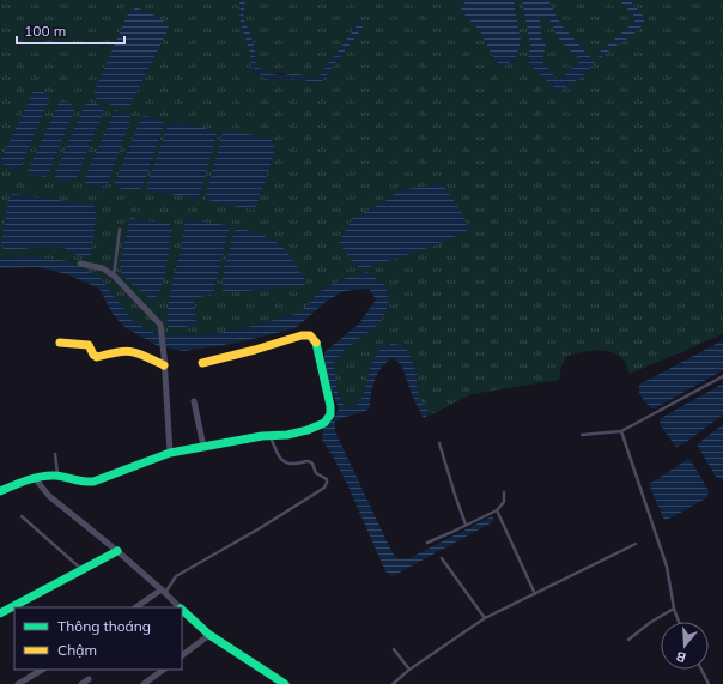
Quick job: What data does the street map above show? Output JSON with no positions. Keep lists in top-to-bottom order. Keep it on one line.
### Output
{"legend":["Thông thoáng","Chậm"],"scale_bar":"100 m","north":"bottom"}
